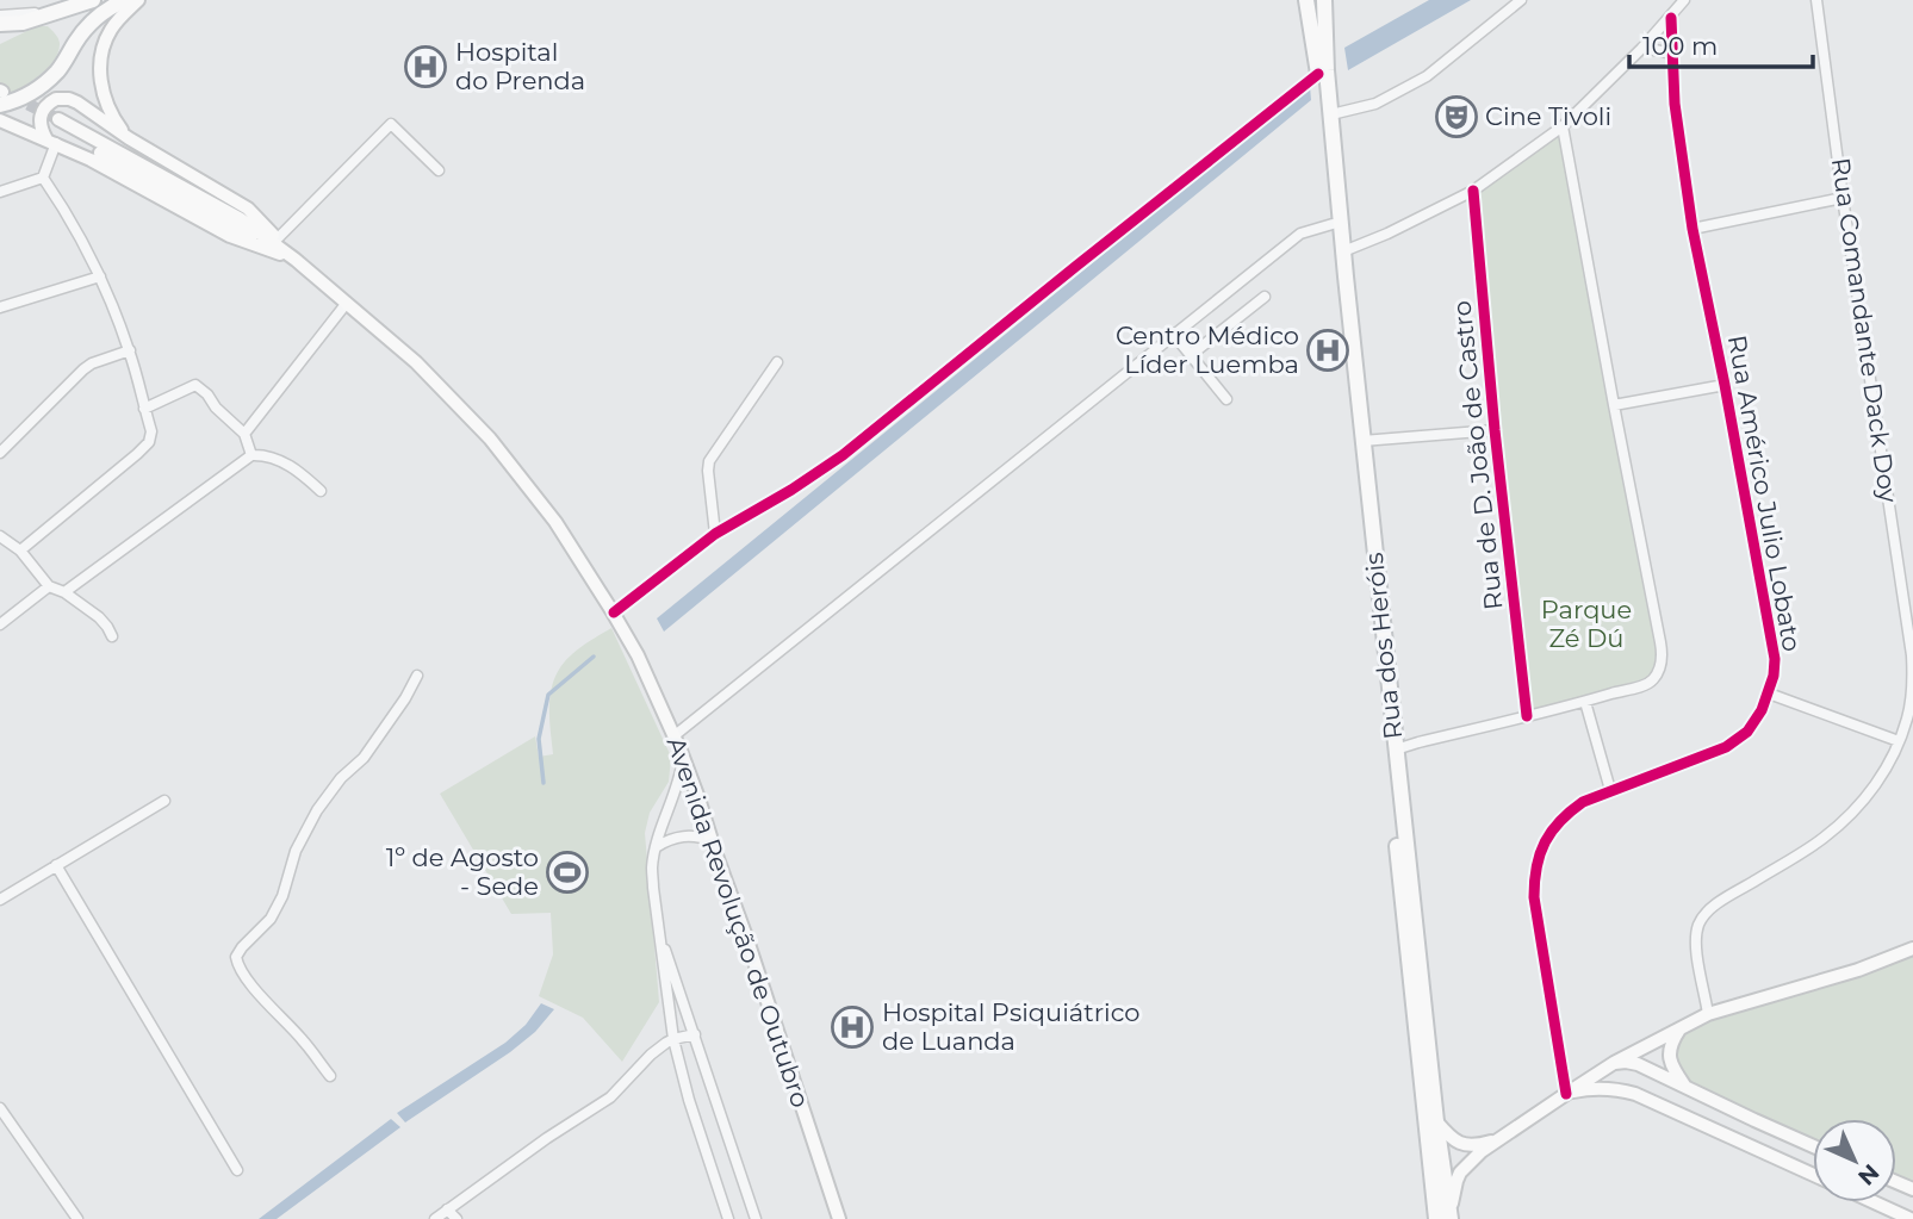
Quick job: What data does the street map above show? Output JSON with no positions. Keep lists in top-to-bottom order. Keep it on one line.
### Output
{"streets":{"main road":["Rua dos Heróis","Avenida Revolução de Outubro"],"street":["Rua Comandante Dack Doy","Rua de D. João de Castro","Rua Américo Julio Lobato"]},"crossings":[["Rua de D. João de Castro","Rua dos Heróis"]],"parks":["Parque Zé Dú"],"places":{"hospital":["Hospital do Prenda","Centro Médico Líder Luemba","Hospital Psiquiátrico de Luanda"],"theatre":["Cine Tivoli"],"sports":["1º de Agosto - Sede"]},"scale_bar":"100 m","north":"bottom right"}
